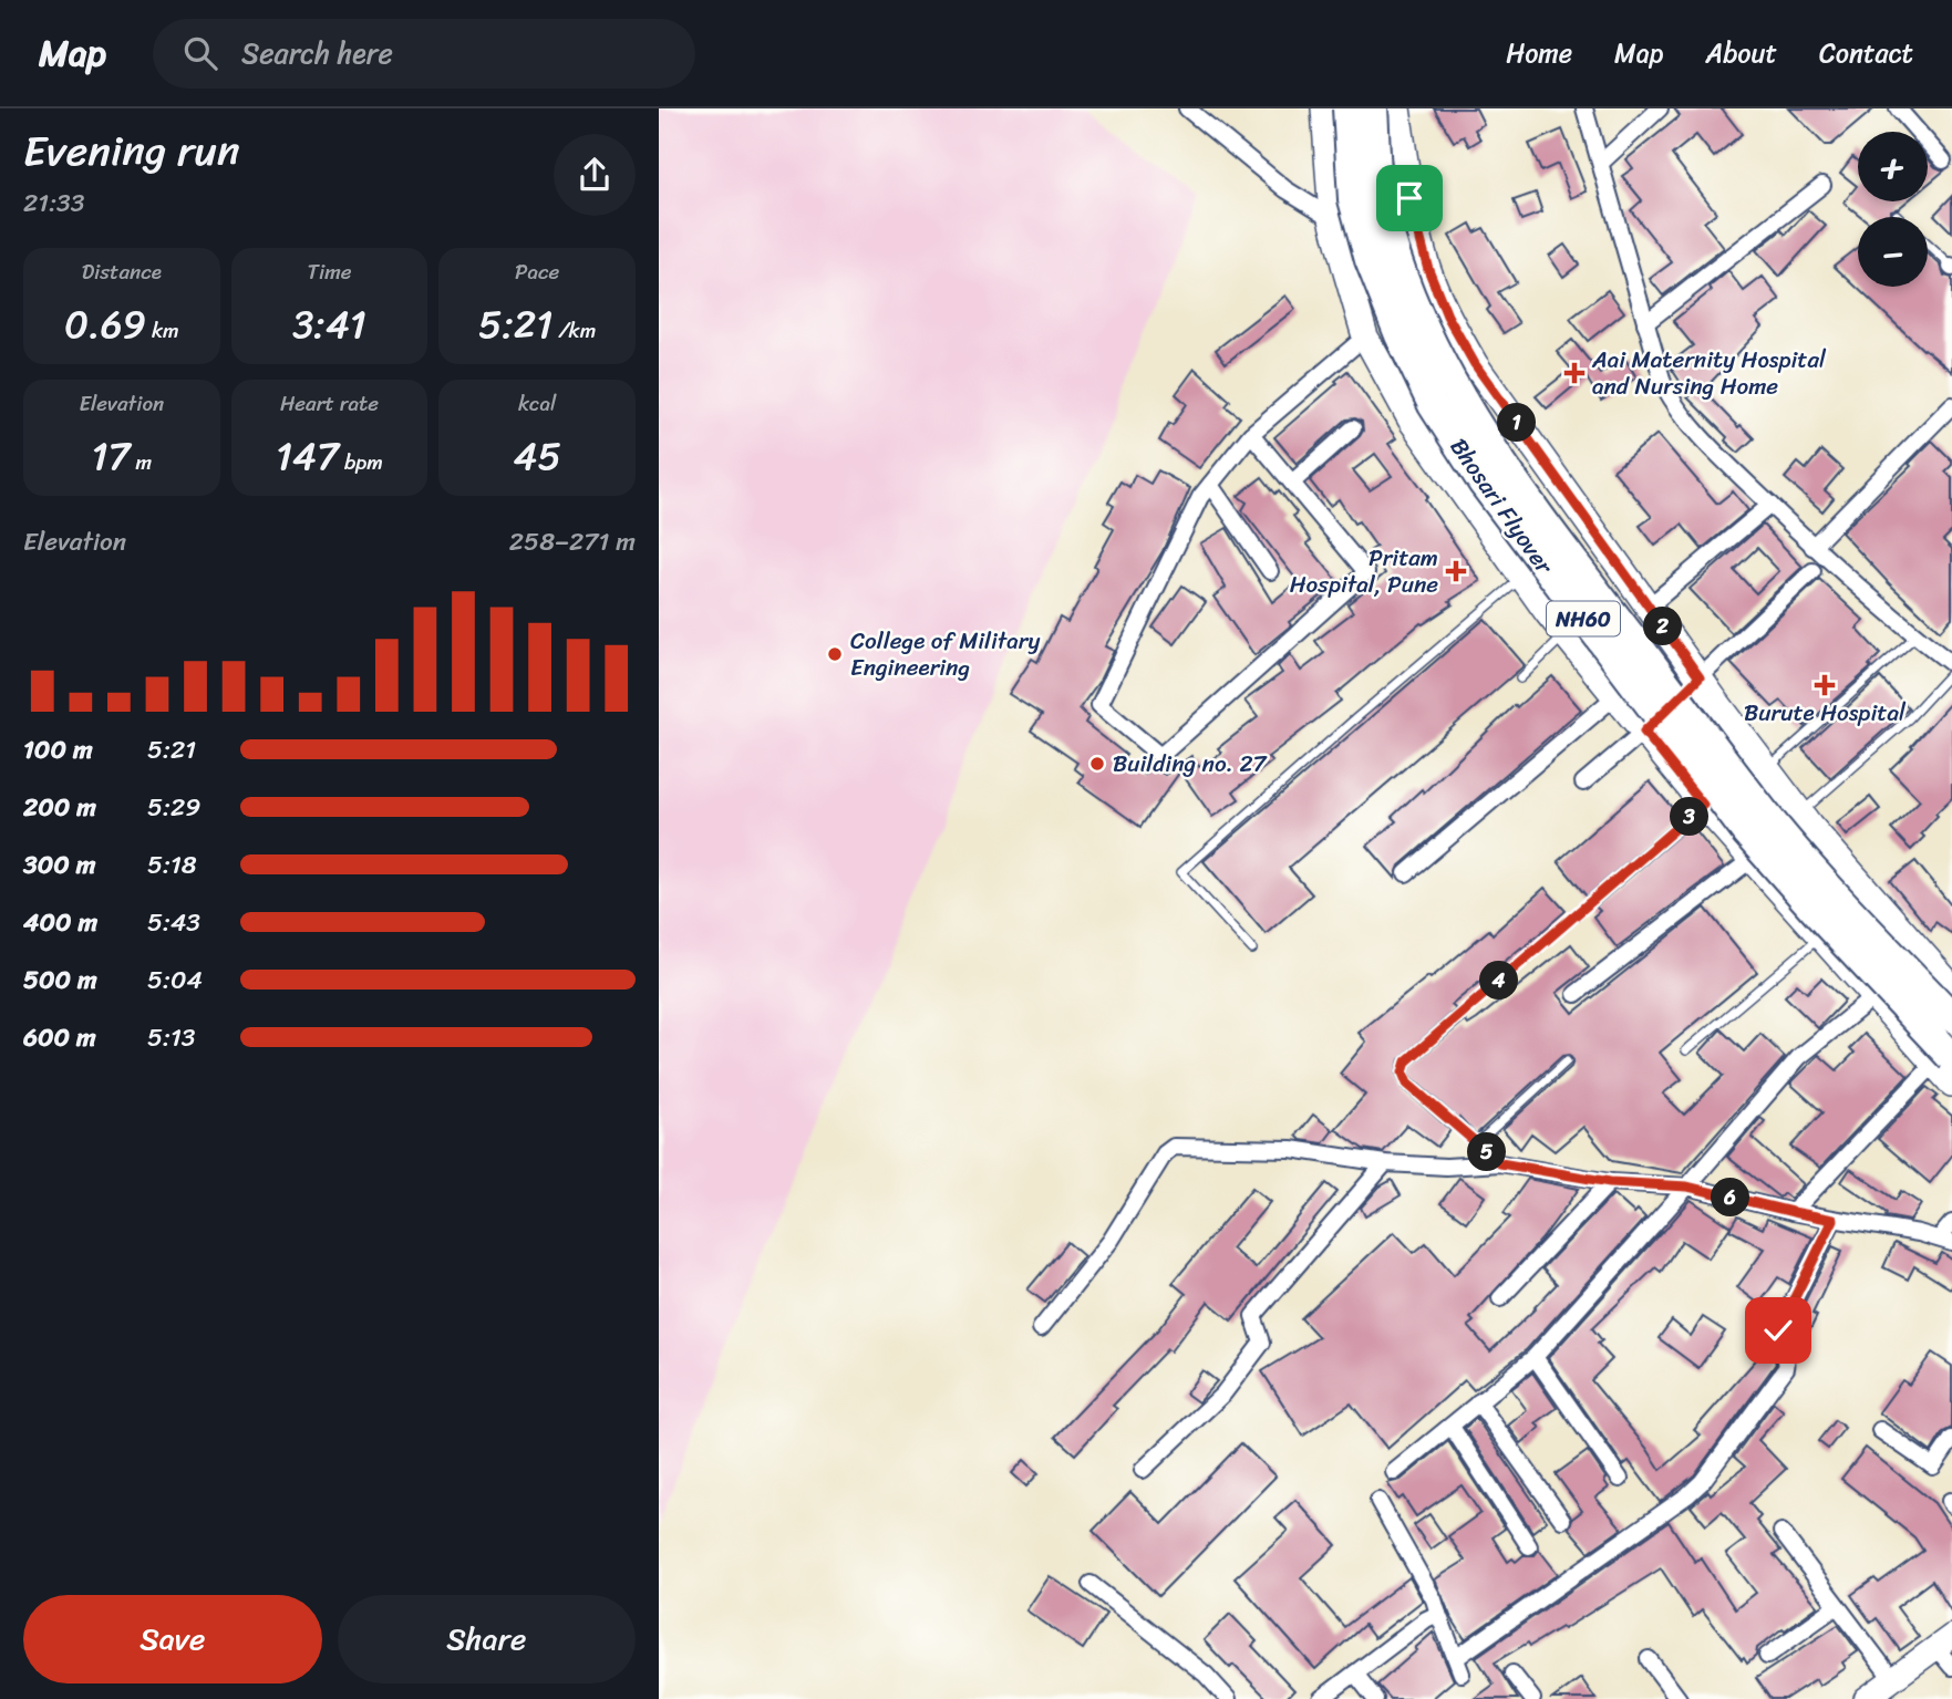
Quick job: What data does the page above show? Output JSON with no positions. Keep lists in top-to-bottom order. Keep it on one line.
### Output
{"streets":{"highway":["Bhosari Flyover","NH60"]},"places":{"health":["Aai Maternity Hospital and Nursing Home","Pritam Hospital, Pune","Burute Hospital"],"other":["College of Military Engineering","Building no. 27"]},"page":{"header":"Map","search":"Search here","nav":["Home","Map","About","Contact"],"heading":["Evening run","21:33"],"map_buttons":["+","−"],"stats":[["Distance","0.69 km"],["Time","3:41"],["Pace","5:21 /km"],["Elevation","17 m"],["Heart rate","147 bpm"],["kcal","45"]],"pins":["1","2","3","4","5","6"],"chart":["Elevation","258–271 m"],"list":[{"name":"100 m","note":"5:21"},{"name":"200 m","note":"5:29"},{"name":"300 m","note":"5:18"},{"name":"400 m","note":"5:43"},{"name":"500 m","note":"5:04"},{"name":"600 m","note":"5:13"}],"buttons":["Save","Share"]}}
